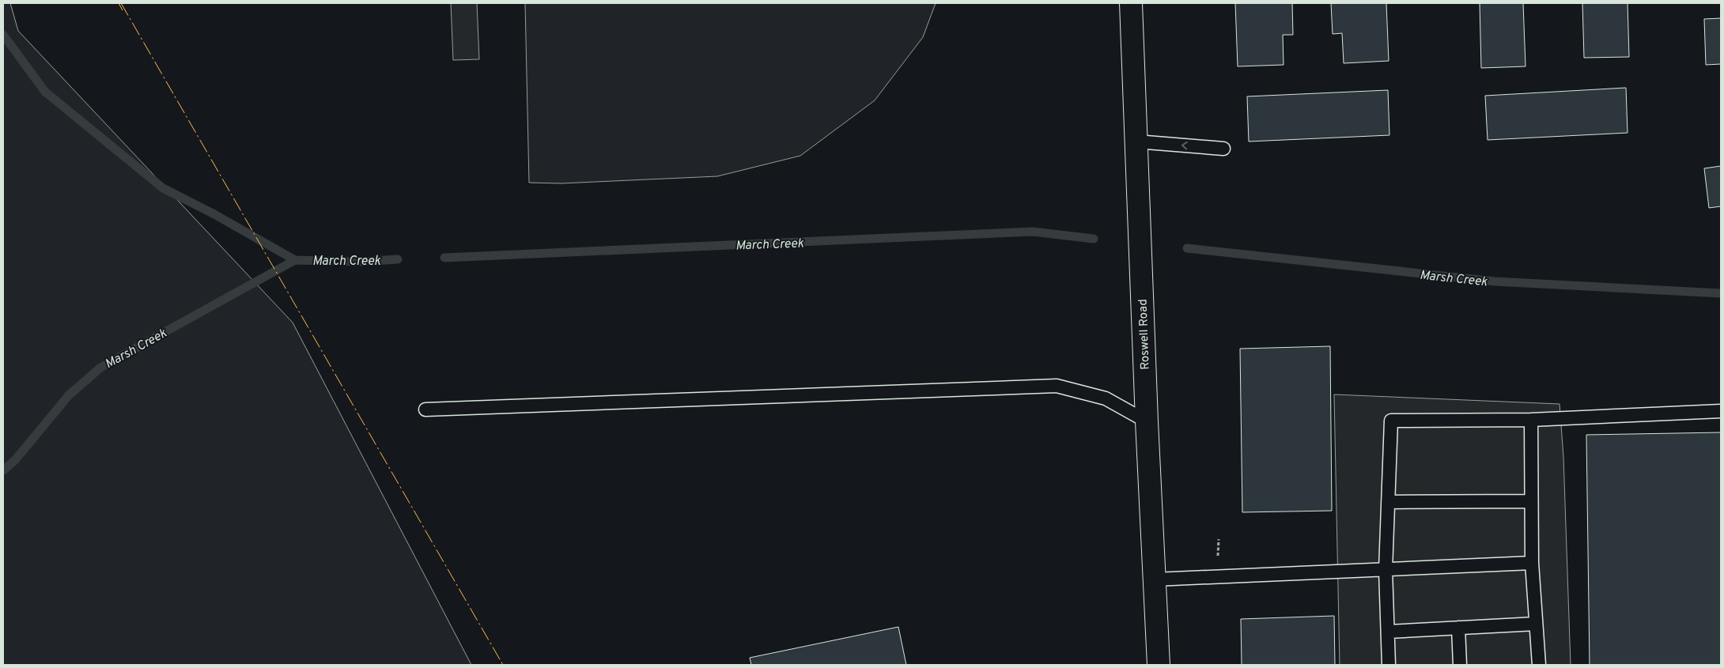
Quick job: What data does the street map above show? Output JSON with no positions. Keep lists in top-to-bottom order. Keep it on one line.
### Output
{"streets":{"main road":["Roswell Road"]},"water":["March Creek","Marsh Creek"]}
